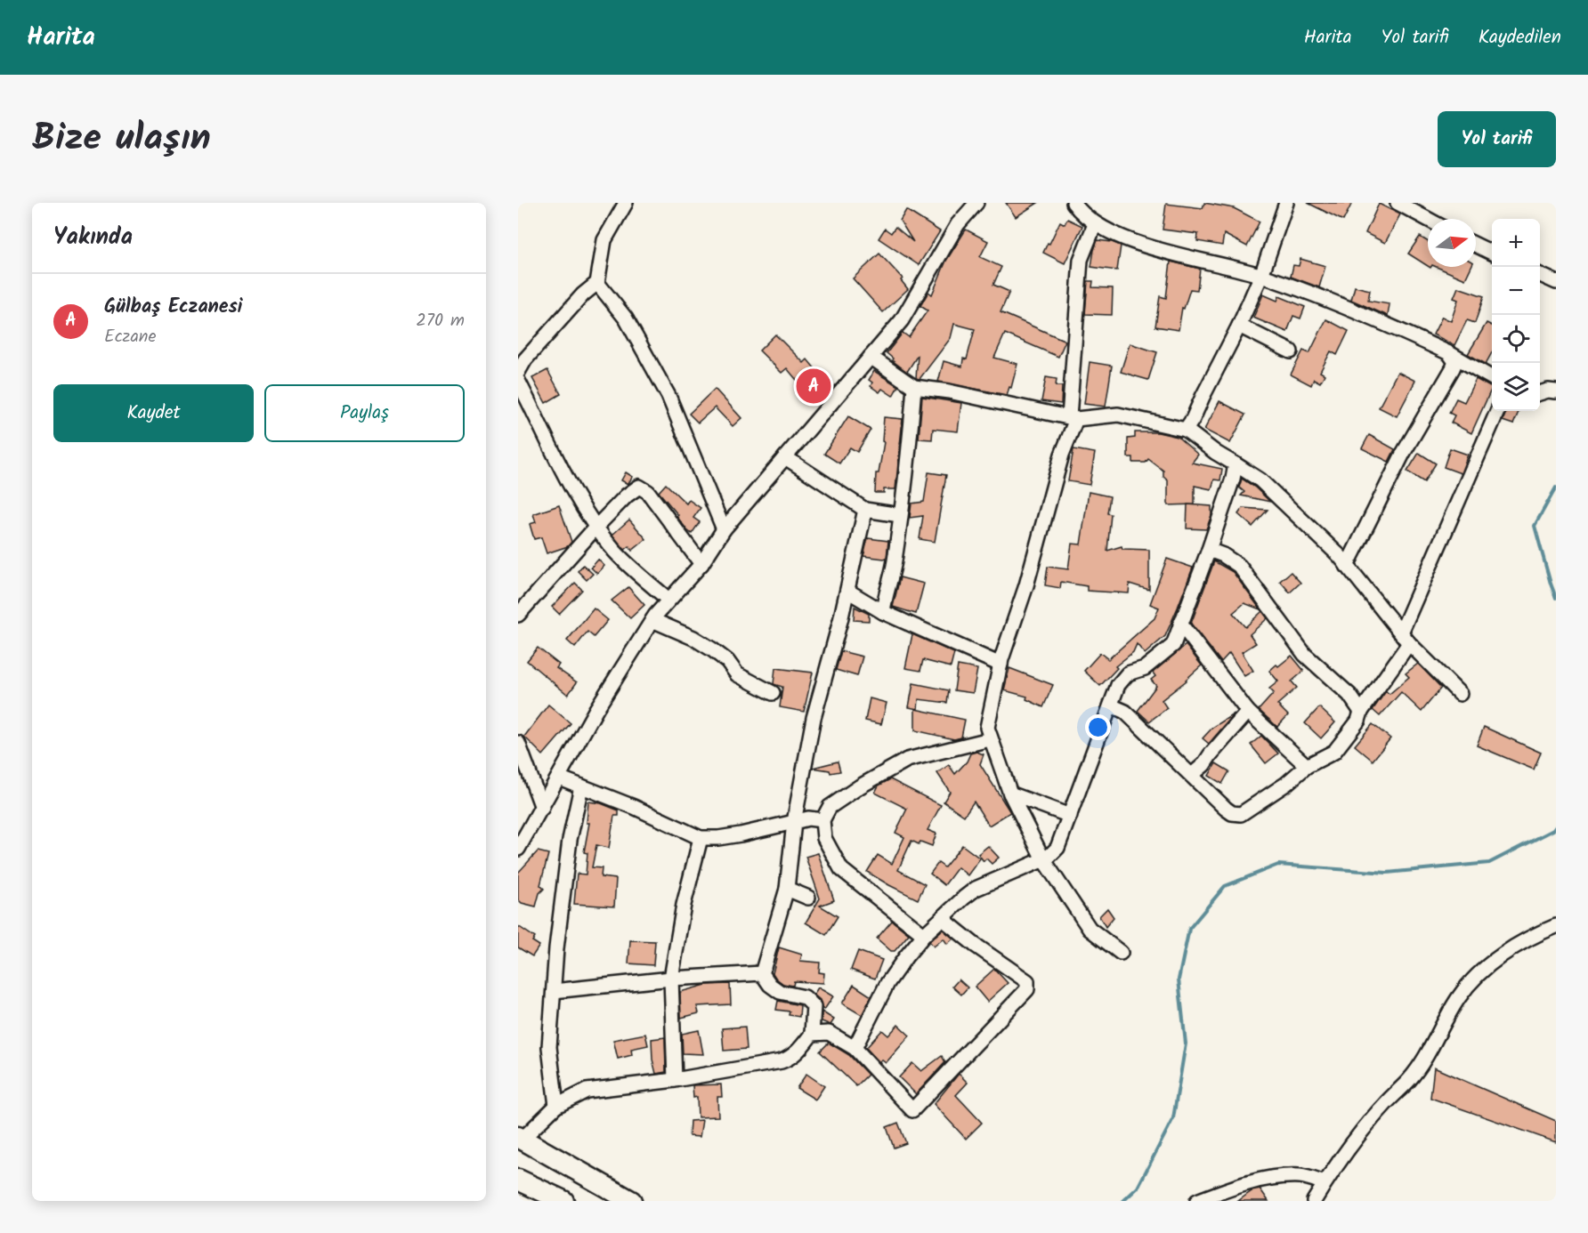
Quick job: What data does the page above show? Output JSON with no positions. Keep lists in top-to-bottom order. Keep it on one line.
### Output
{"north":"right","page":{"header":"Harita","nav":["Harita","Yol tarifi","Kaydedilen"],"title":"Bize ulaşın","buttons":["Yol tarifi",["Kaydet","Paylaş"]],"heading":"Yakında","map_buttons":["+","−"],"list":[{"mark":"A","name":"Gülbaş Eczanesi","note":"Eczane","value":"270 m"}],"pins":"A"}}
